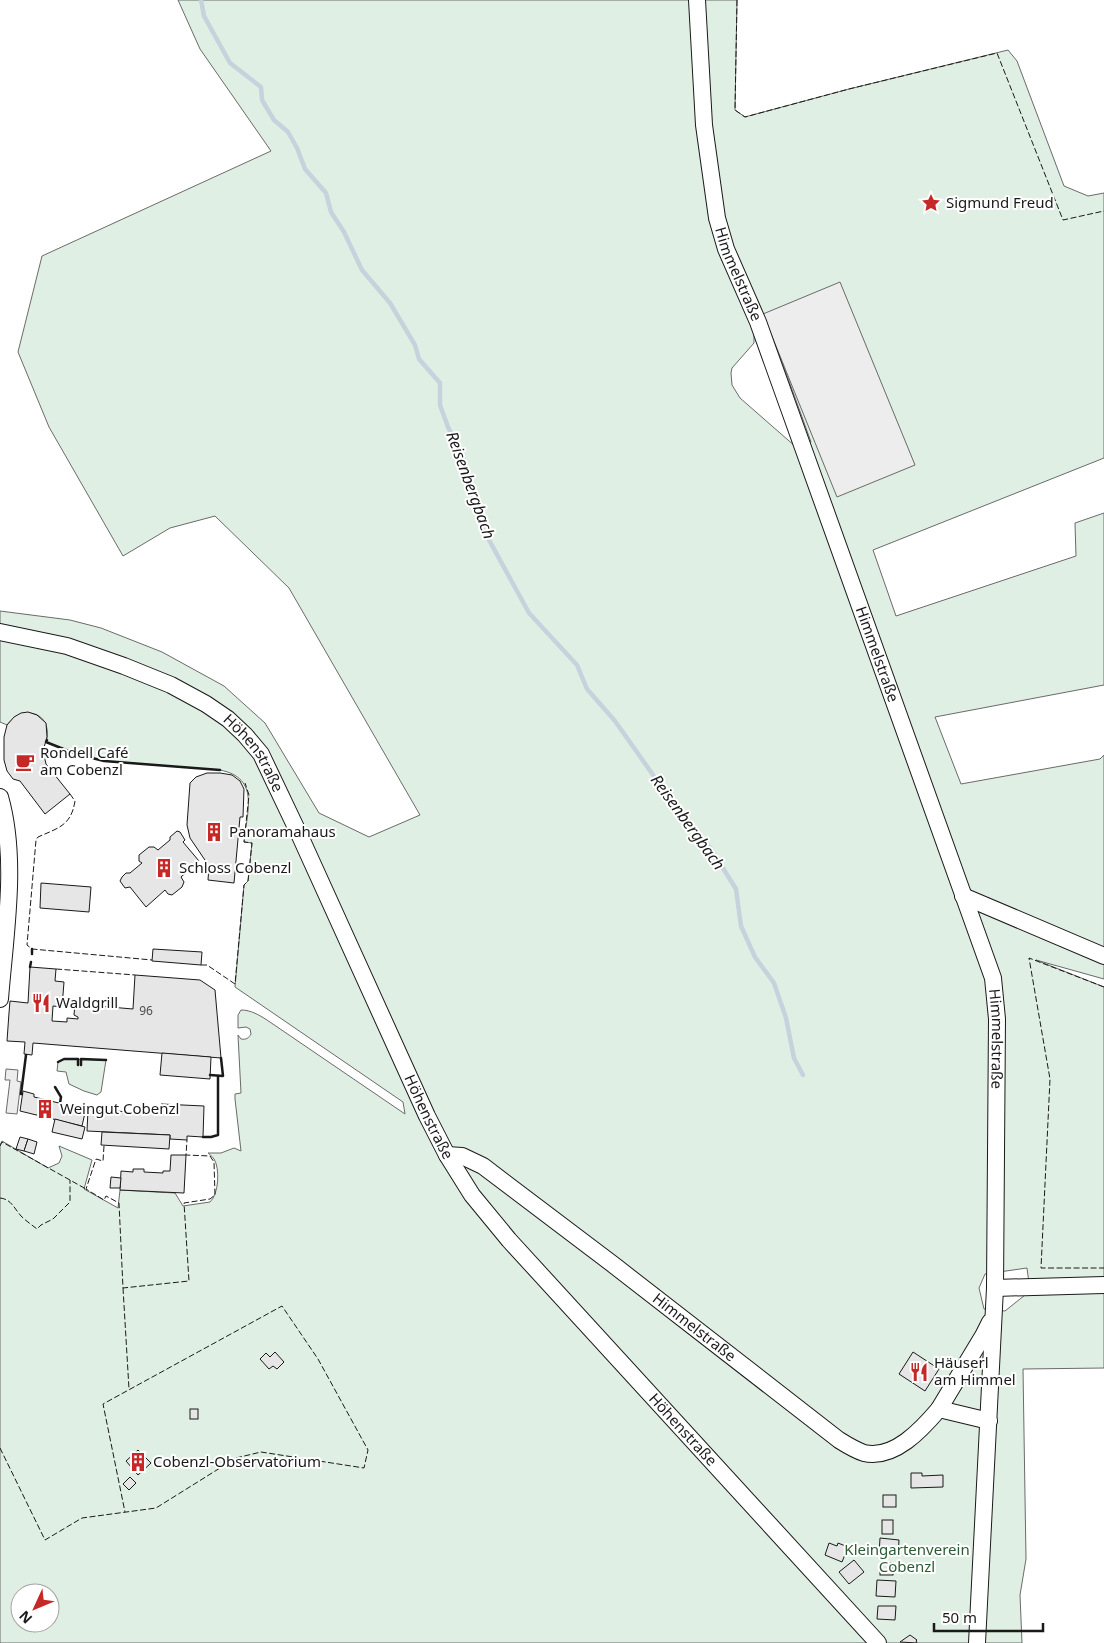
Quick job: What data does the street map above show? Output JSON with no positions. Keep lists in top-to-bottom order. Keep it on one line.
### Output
{"streets":{"street":["Himmelstraße","Höhenstraße"]},"crossings":[["Himmelstraße","Höhenstraße"]],"water":["Reisenbergbach"],"parks":["Kleingartenverein Cobenzl"],"places":{"place":["Sigmund Freud"],"cafe":["Rondell Café am Cobenzl"],"building":["Panoramahaus","Schloss Cobenzl","Weingut Cobenzl","Cobenzl-Observatorium"],"restaurant":["Waldgrill","Häuserl am Himmel"]},"house_numbers":["96"],"scale_bar":"50 m","north":"bottom left"}
